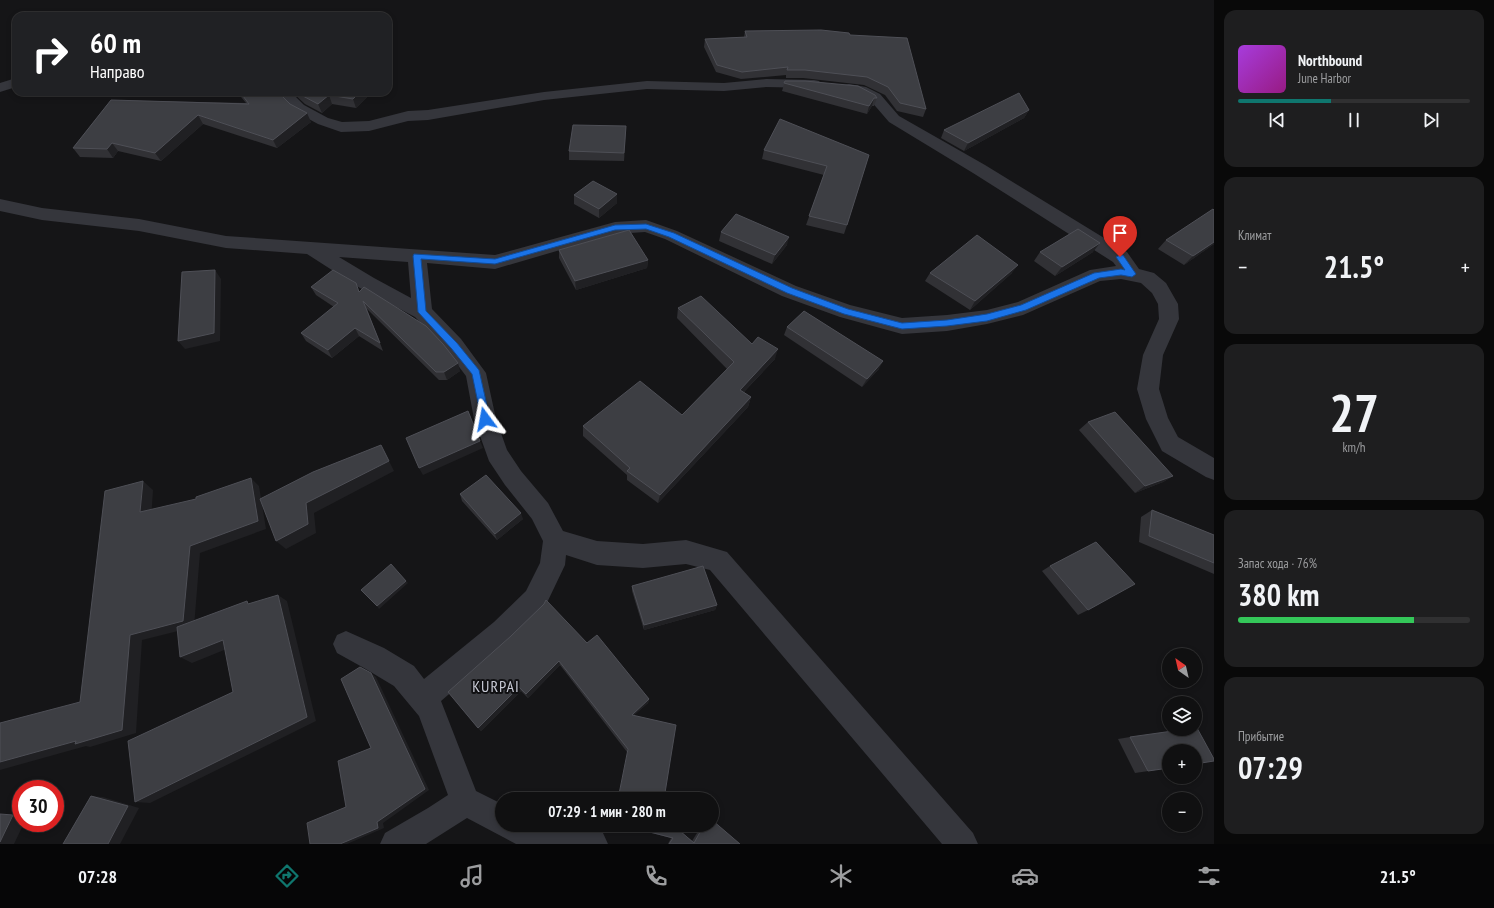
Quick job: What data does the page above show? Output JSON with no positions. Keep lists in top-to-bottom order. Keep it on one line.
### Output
{"districts":["KURPAI"],"north":"top left","page":{"turn":["60 m","Направо"],"song":["Northbound","June Harbor"],"tile":["Климат",["27","km/h"],["Запас хода · 76%","380 km"],["Прибытие","07:29"]],"heat":["−","21.5°","+"],"map_buttons":["+","−"],"limit":"30","trip":"07:29 · 1 мин · 280 m","tabs":["07:28","21.5°"]}}
